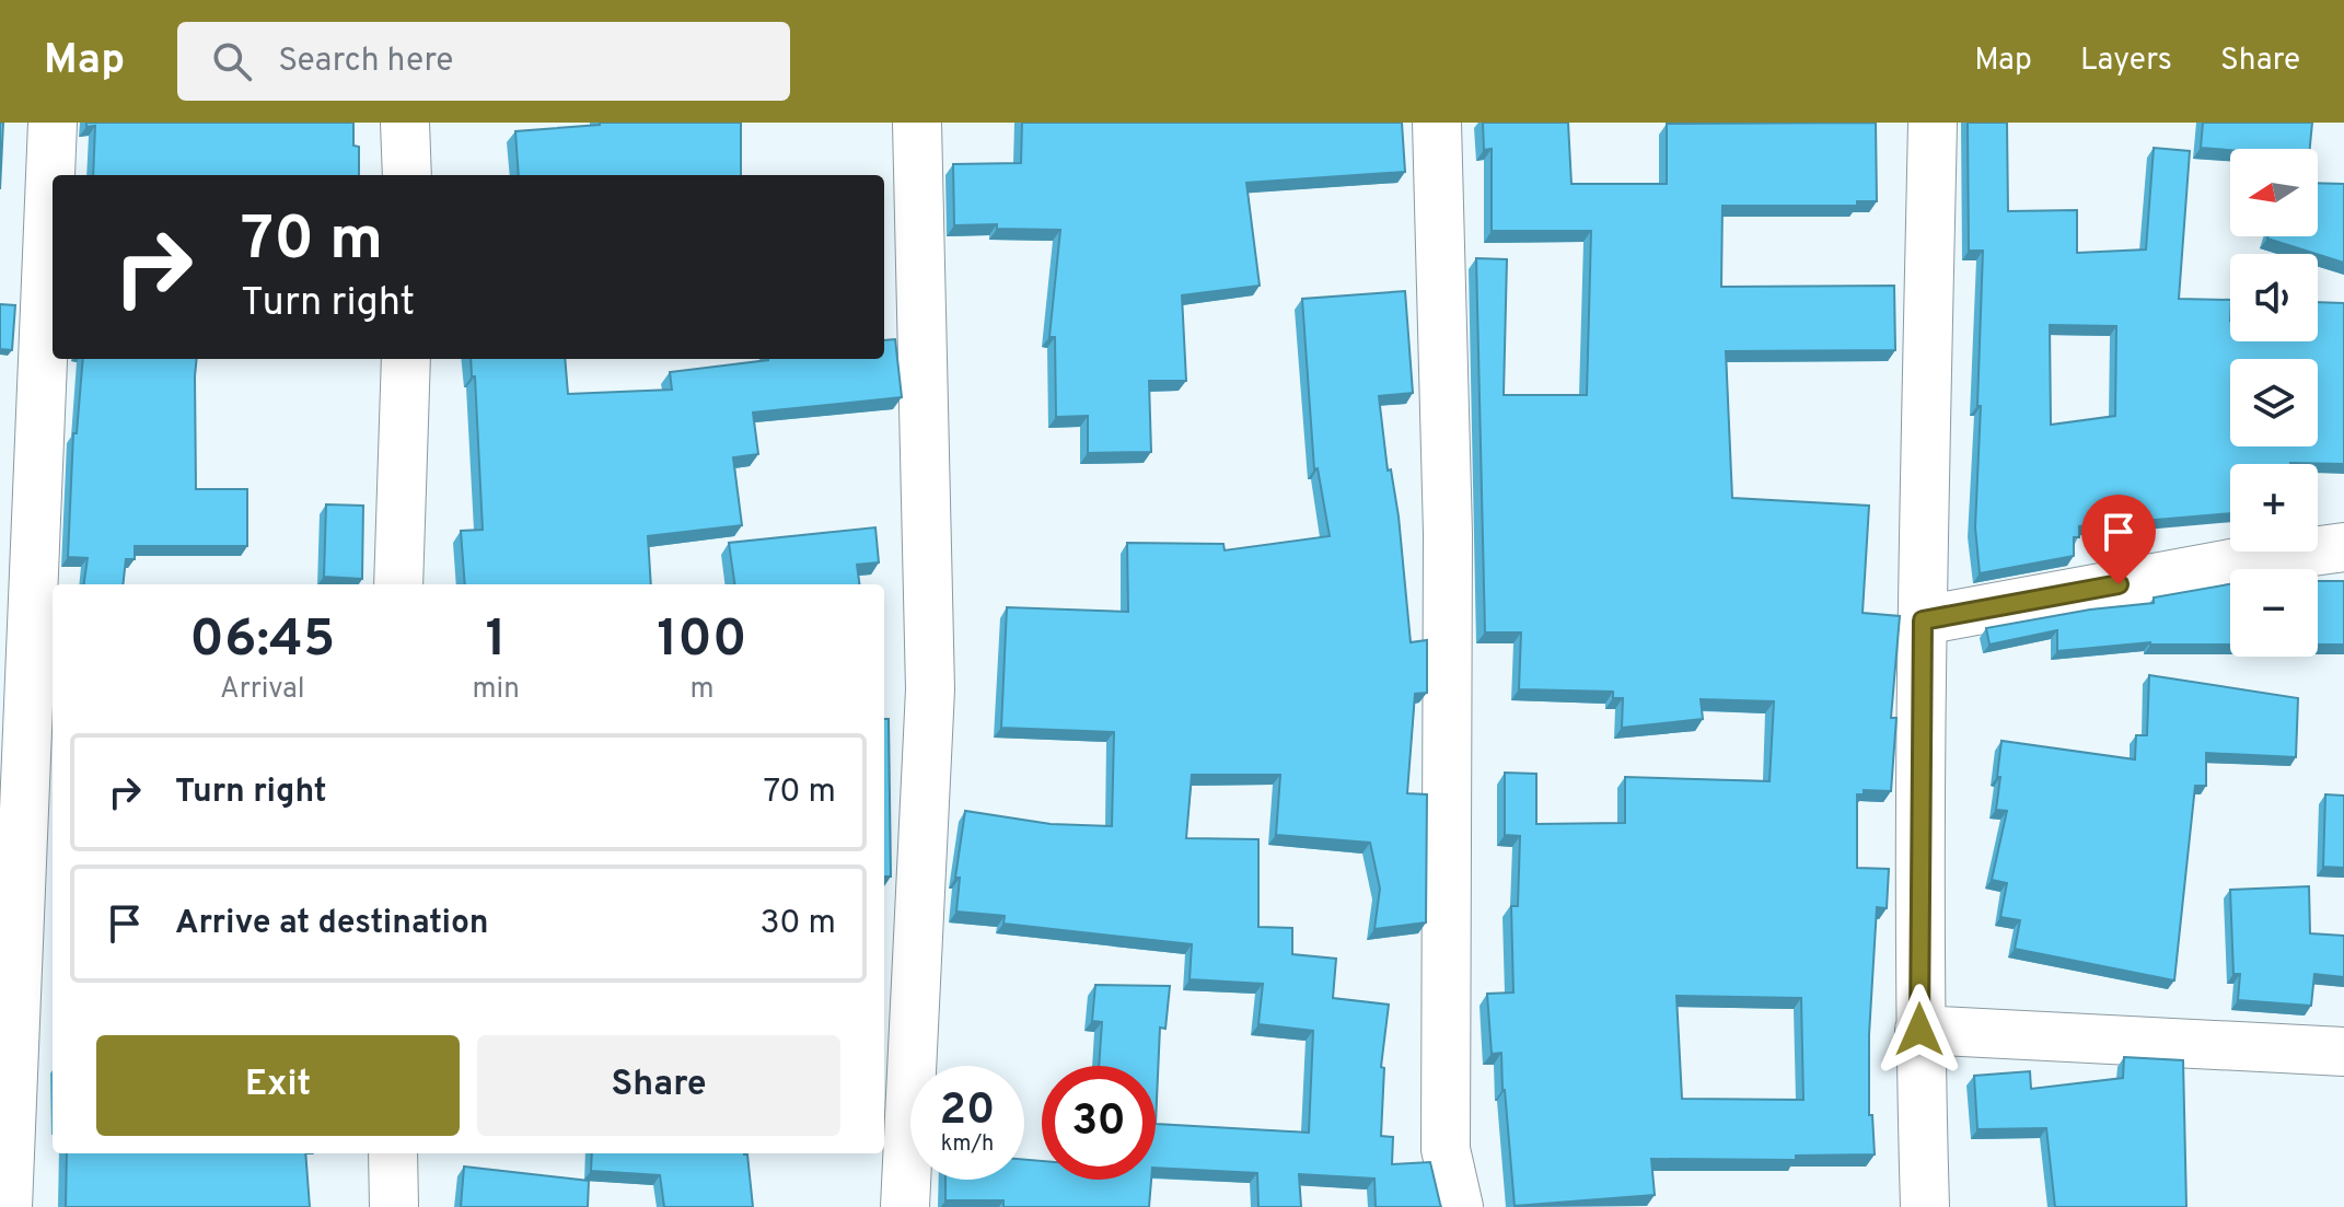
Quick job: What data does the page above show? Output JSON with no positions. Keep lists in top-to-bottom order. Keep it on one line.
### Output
{"north":"left","page":{"header":"Map","search":"Search here","nav":["Map","Layers","Share"],"map_buttons":["+","−"],"turn":["70 m","Turn right"],"eta":["06:45","Arrival","1","min","100","m"],"list":[{"name":"Turn right","value":"70 m"},{"name":"Arrive at destination","value":"30 m"}],"buttons":["Exit","Share"],"speed":"20 km/h","limit":"30"}}
